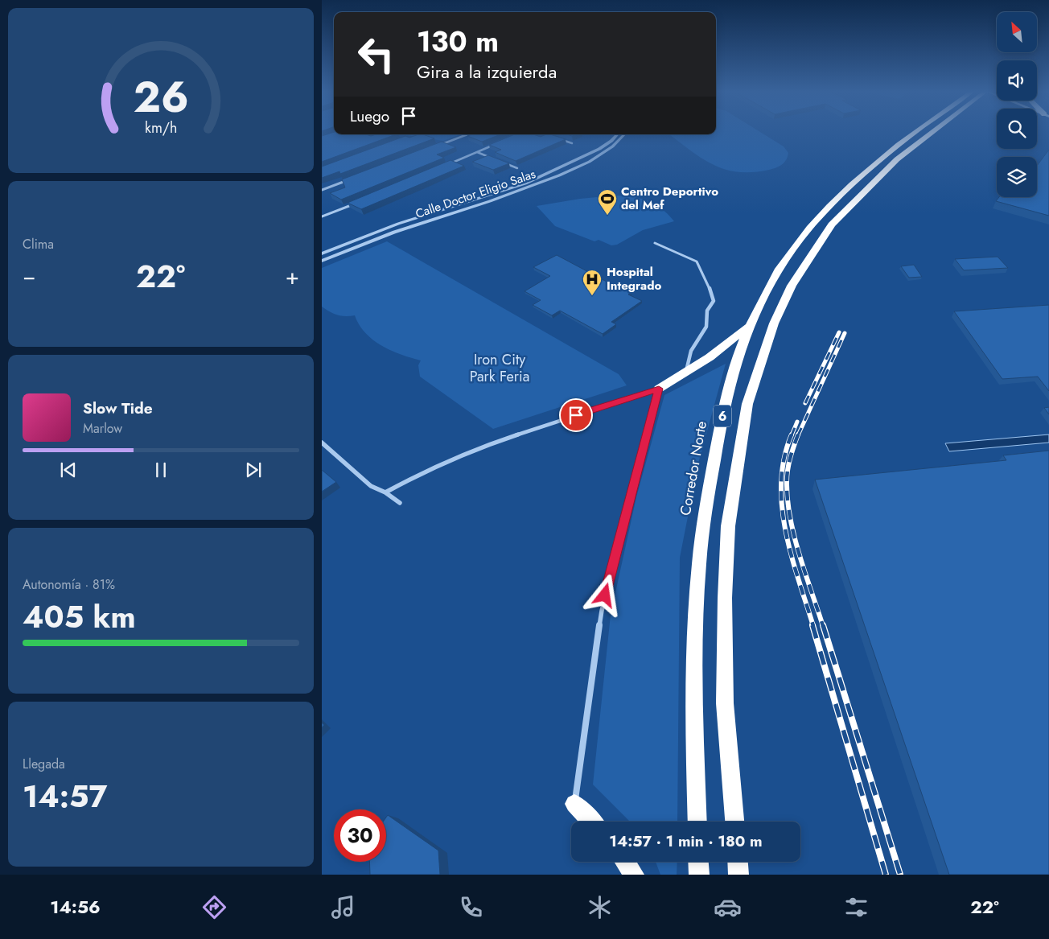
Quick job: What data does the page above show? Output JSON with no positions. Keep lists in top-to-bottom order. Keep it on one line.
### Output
{"streets":{"highway":["6","Corredor Norte"],"street":["Calle Doctor Eligio Salas"]},"parks":["Iron City Park Feria"],"places":{"sports":["Centro Deportivo del Mef"],"hospital":["Hospital Integrado"]},"north":"top left","page":{"turn":["130 m","Gira a la izquierda"],"then":"Luego","tile":["Clima",["Autonomía · 81%","405 km"],["Llegada","14:57"]],"heat":["−","22°","+"],"song":["Slow Tide","Marlow"],"limit":"30","trip":"14:57 · 1 min · 180 m","tabs":["14:56","22°"],"gauge":["26","km/h"]}}
